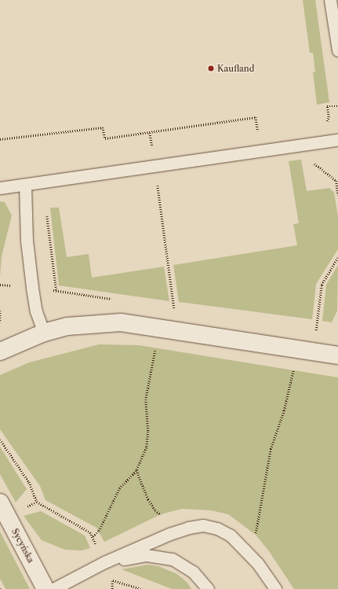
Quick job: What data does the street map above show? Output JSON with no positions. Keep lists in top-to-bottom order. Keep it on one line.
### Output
{"streets":{"street":["Sycyńska"]},"places":["Kaufland"]}
